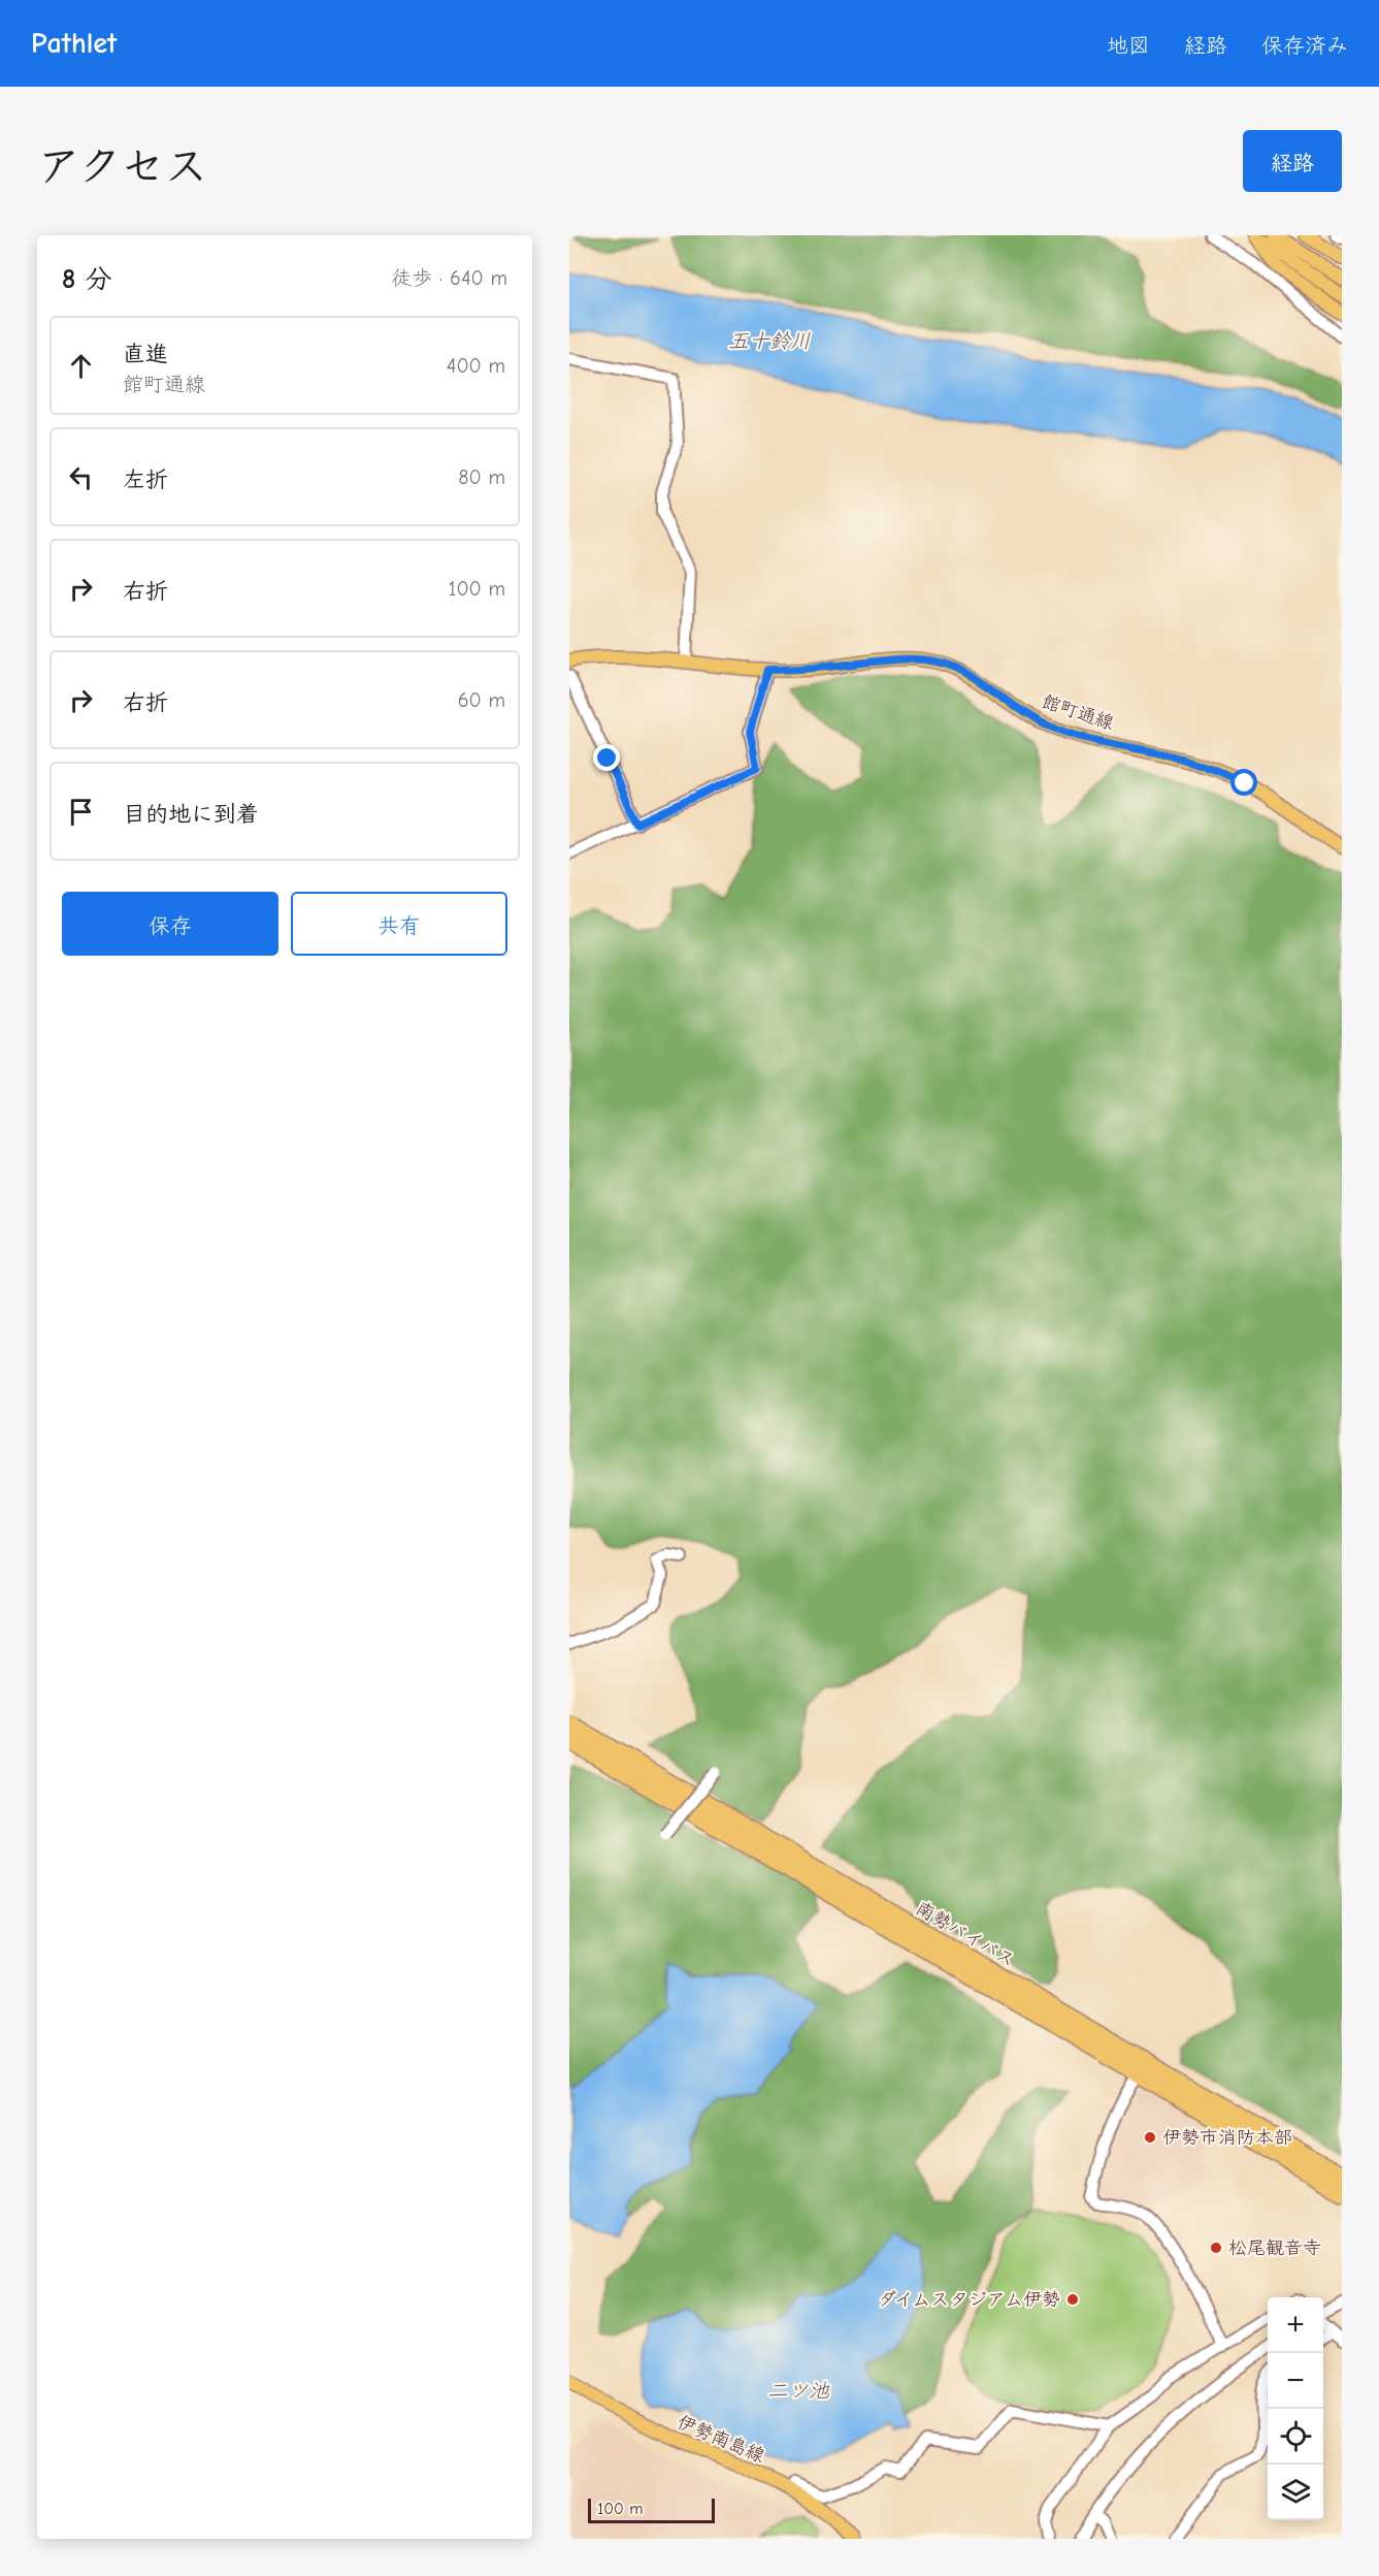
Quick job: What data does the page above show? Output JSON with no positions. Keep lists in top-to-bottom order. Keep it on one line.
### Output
{"streets":{"highway":["南勢バイパス"],"main road":["館町通線","伊勢南島線"]},"water":["五十鈴川","二ツ池"],"places":["伊勢市消防本部","松尾観音寺","ダイムスタジアム伊勢"],"scale_bar":"100 m","page":{"header":"Pathlet","nav":["地図","経路","保存済み"],"title":"アクセス","buttons":["経路",["保存","共有"]],"heading":["8 分","徒歩 · 640 m"],"list":[["直進","館町通線","400 m"],["左折","80 m"],["右折","100 m"],["右折","60 m"],"目的地に到着"],"map_buttons":["+","−"],"scale":"100 m"}}
